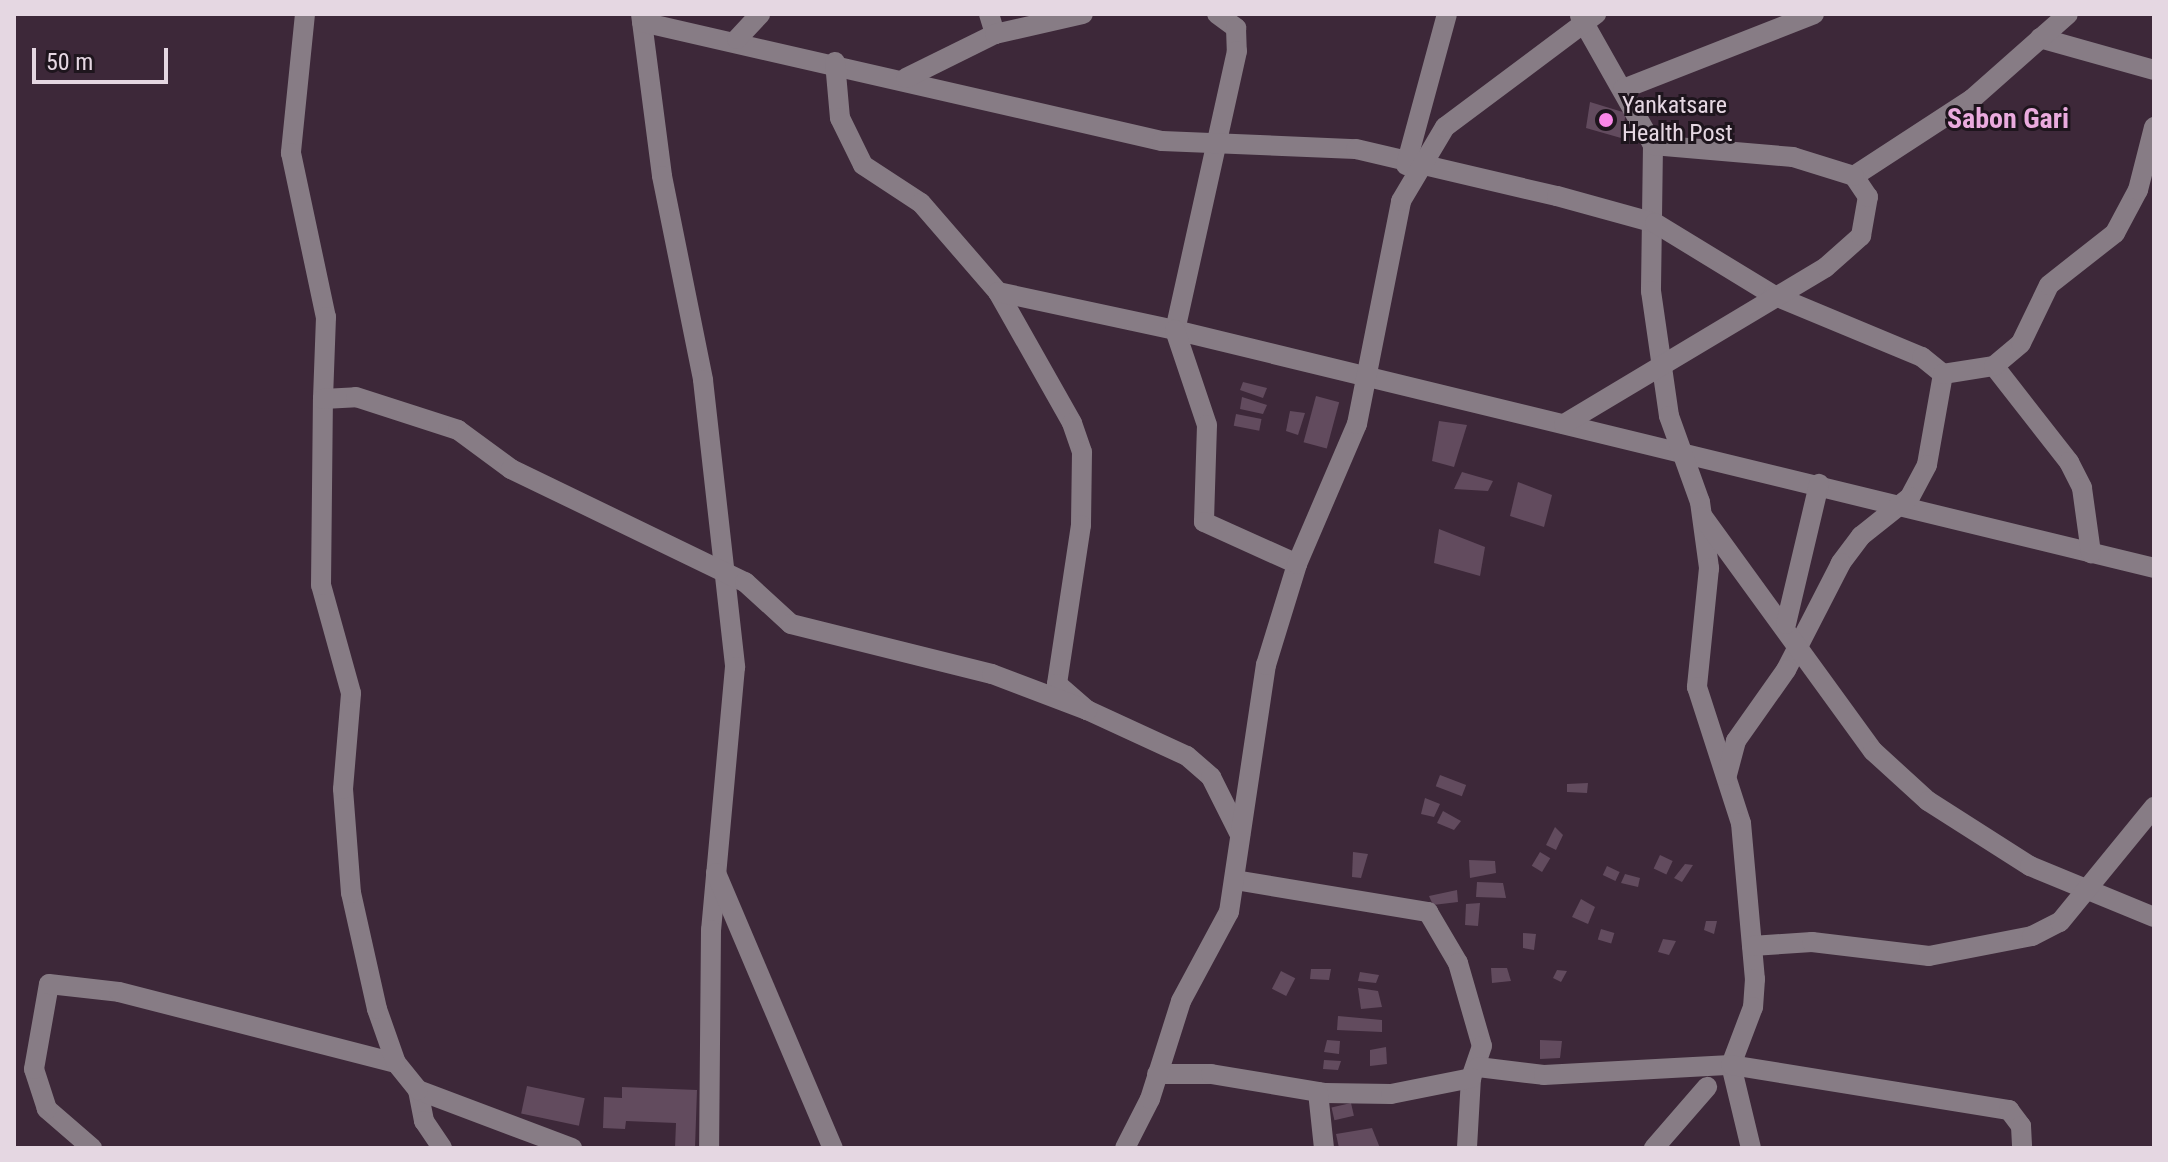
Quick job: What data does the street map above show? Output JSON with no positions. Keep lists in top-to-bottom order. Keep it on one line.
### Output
{"districts":["Sabon Gari"],"places":["Yankatsare Health Post"],"scale_bar":"50 m"}
